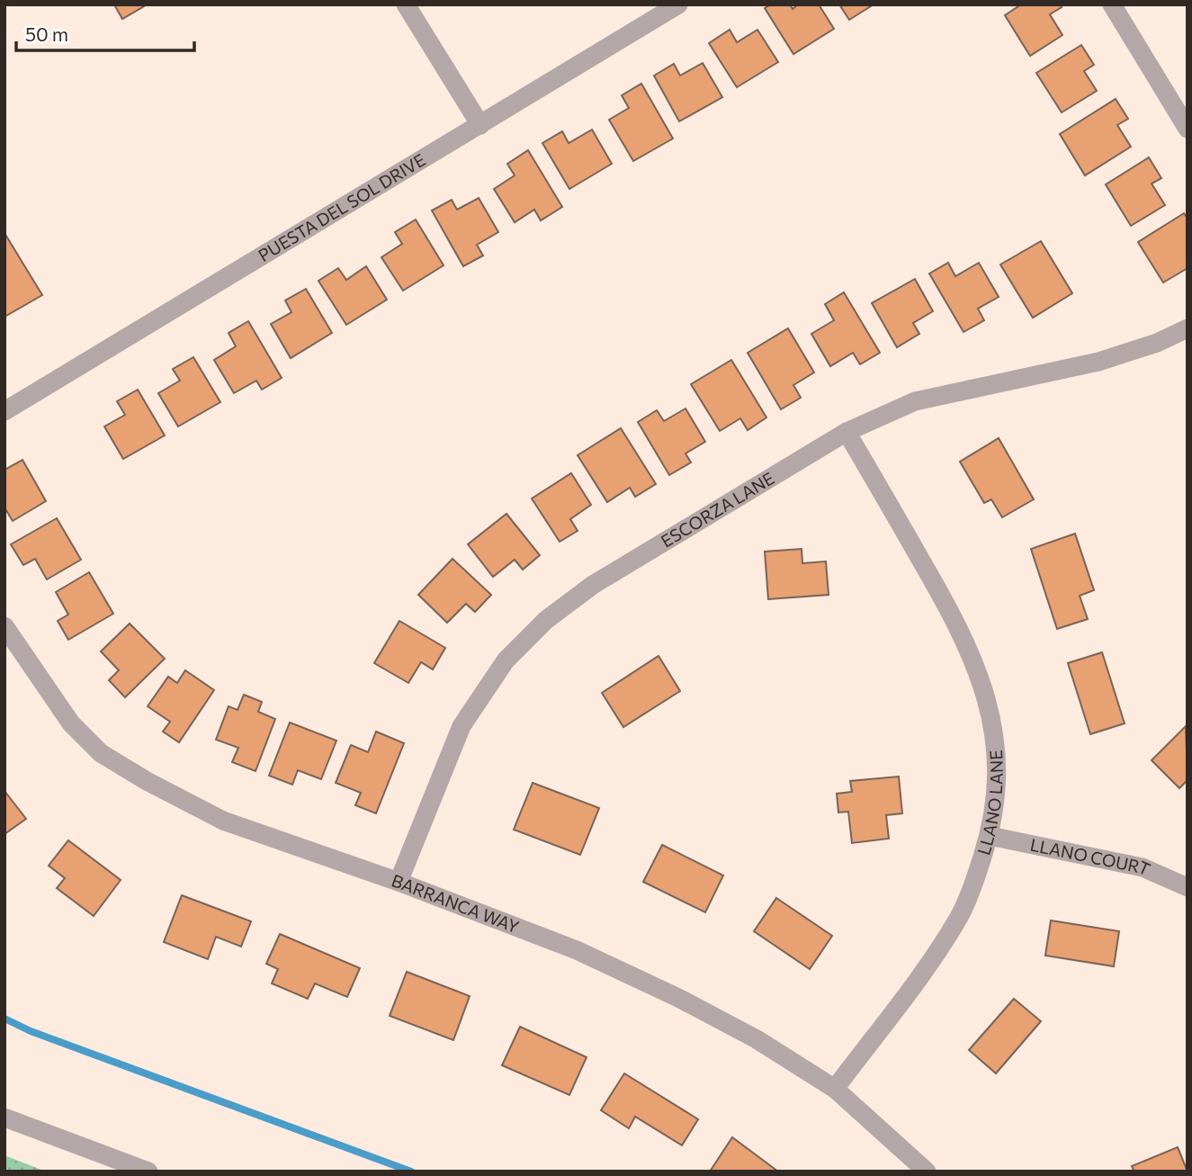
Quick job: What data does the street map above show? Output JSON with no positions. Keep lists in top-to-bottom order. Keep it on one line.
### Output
{"streets":{"street":["PUESTA DEL SOL DRIVE","ESCORZA LANE","LLANO LANE","LLANO COURT","BARRANCA WAY"]},"crossings":[["ESCORZA LANE","LLANO LANE"],["ESCORZA LANE","BARRANCA WAY"],["LLANO LANE","LLANO COURT"],["LLANO LANE","BARRANCA WAY"]],"scale_bar":"50 m"}
